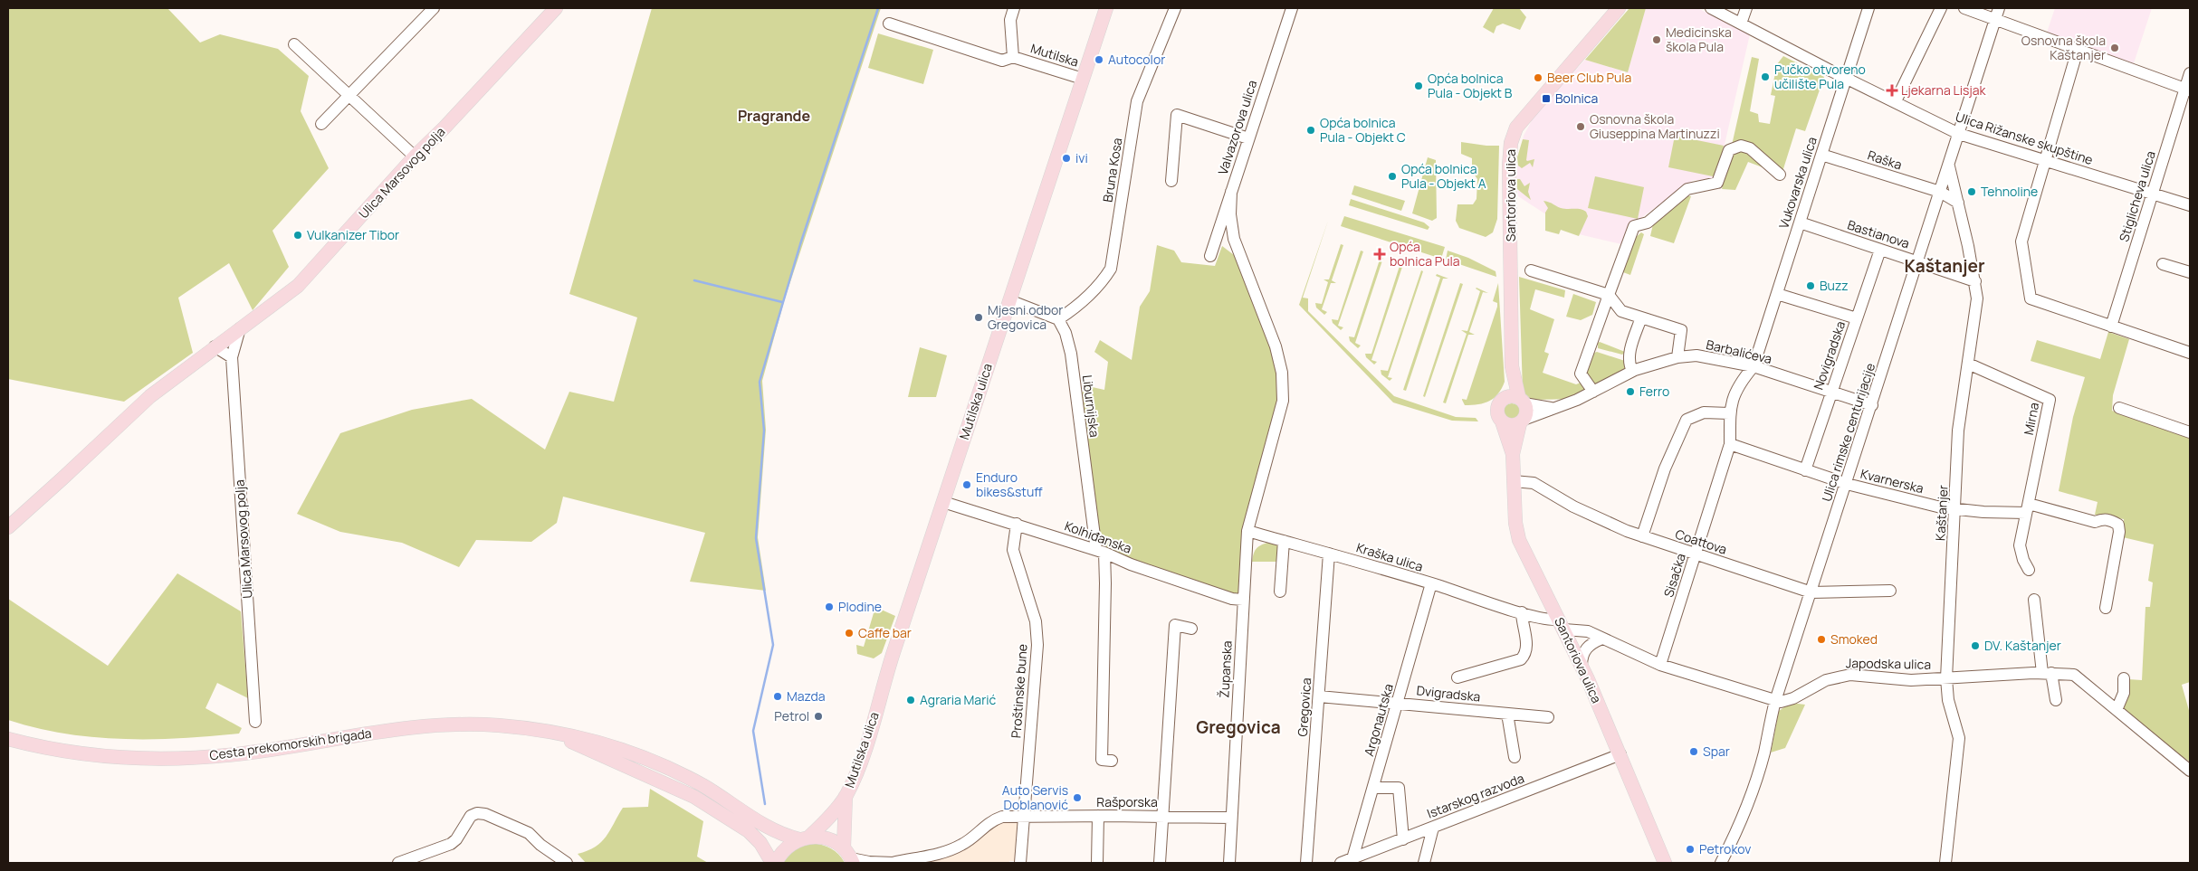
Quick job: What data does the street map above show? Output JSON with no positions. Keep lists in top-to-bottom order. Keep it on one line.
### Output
{"streets":{"main road":["Ulica Marsovog polja","Santoriova ulica","Mutilska ulica","Cesta prekomorskih brigada"],"street":["Mutilska","Valvazorova ulica","Ulica Rižanske skupštine","Raška","Bruna Kosa","Vukovarska ulica","Stiglicheva ulica","Bastianova","Barbalićeva","Novigradska","Liburnijska","Mirna","Ulica rimske centurijacije","Kvarnerska","Kaštanjer","Kolhiđanska","Coattova","Kraška ulica","Sisačka","Japodska ulica","Županska","Proštinske bune","Dvigradska","Gregovica","Argonautska","Istarskog razvoda","Rašporska"]},"crossings":[["Mutilska","Mutilska ulica"],["Valvazorova ulica","Županska"],["Ulica Rižanske skupštine","Vukovarska ulica"],["Ulica Rižanske skupštine","Stiglicheva ulica"],["Ulica Rižanske skupštine","Ulica rimske centurijacije"],["Raška","Vukovarska ulica"],["Raška","Ulica rimske centurijacije"],["Raška","Kaštanjer"],["Bruna Kosa","Liburnijska"],["Vukovarska ulica","Bastianova"],["Vukovarska ulica","Barbalićeva"],["Vukovarska ulica","Sisačka"],["Santoriova ulica","Barbalićeva"],["Santoriova ulica","Coattova"],["Santoriova ulica","Kraška ulica"],["Santoriova ulica","Japodska ulica"],["Santoriova ulica","Istarskog razvoda"],["Bastianova","Novigradska"],["Bastianova","Ulica rimske centurijacije"],["Bastianova","Kaštanjer"],["Barbalićeva","Novigradska"],["Barbalićeva","Ulica rimske centurijacije"],["Barbalićeva","Sisačka"],["Novigradska","Kvarnerska"],["Mutilska ulica","Kolhiđanska"],["Mutilska ulica","Cesta prekomorskih brigada"],["Mutilska ulica","Rašporska"],["Liburnijska","Kolhiđanska"],["Mirna","Kvarnerska"],["Mirna","Kaštanjer"],["Ulica rimske centurijacije","Kvarnerska"],["Ulica rimske centurijacije","Kaštanjer"],["Ulica rimske centurijacije","Coattova"],["Ulica rimske centurijacije","Japodska ulica"],["Kvarnerska","Kaštanjer"],["Kvarnerska","Sisačka"],["Kaštanjer","Japodska ulica"],["Kolhiđanska","Županska"],["Kolhiđanska","Proštinske bune"],["Coattova","Sisačka"],["Kraška ulica","Japodska ulica"],["Kraška ulica","Županska"],["Kraška ulica","Gregovica"],["Kraška ulica","Argonautska"],["Sisačka","Japodska ulica"],["Županska","Rašporska"],["Proštinske bune","Rašporska"],["Dvigradska","Gregovica"],["Dvigradska","Argonautska"],["Argonautska","Istarskog razvoda"],["Cesta prekomorskih brigada","Rašporska"]],"districts":["Pragrande","Kaštanjer","Gregovica"],"places":{"other":["Medicinska škola Pula","Osnovna škola Kaštanjer","Autocolor","Pučko otvoreno učilište Pula","Beer Club Pula","Opća bolnica Pula - Objekt B","Osnovna škola Giuseppina Martinuzzi","Opća bolnica Pula - Objekt C","ivi","Opća bolnica Pula - Objekt A","Tehnoline","Vulkanizer Tibor","Buzz","Mjesni odbor Gregovica","Ferro","Enduro bikes&stuff","Plodine","Caffe bar","Smoked","DV. Kaštanjer","Mazda","Agraria Marić","Petrol","Spar","Auto Servis Doblanović","Petrokov"],"health":["Ljekarna Lisjak","Opća bolnica Pula"],"transit":["Bolnica"]}}
